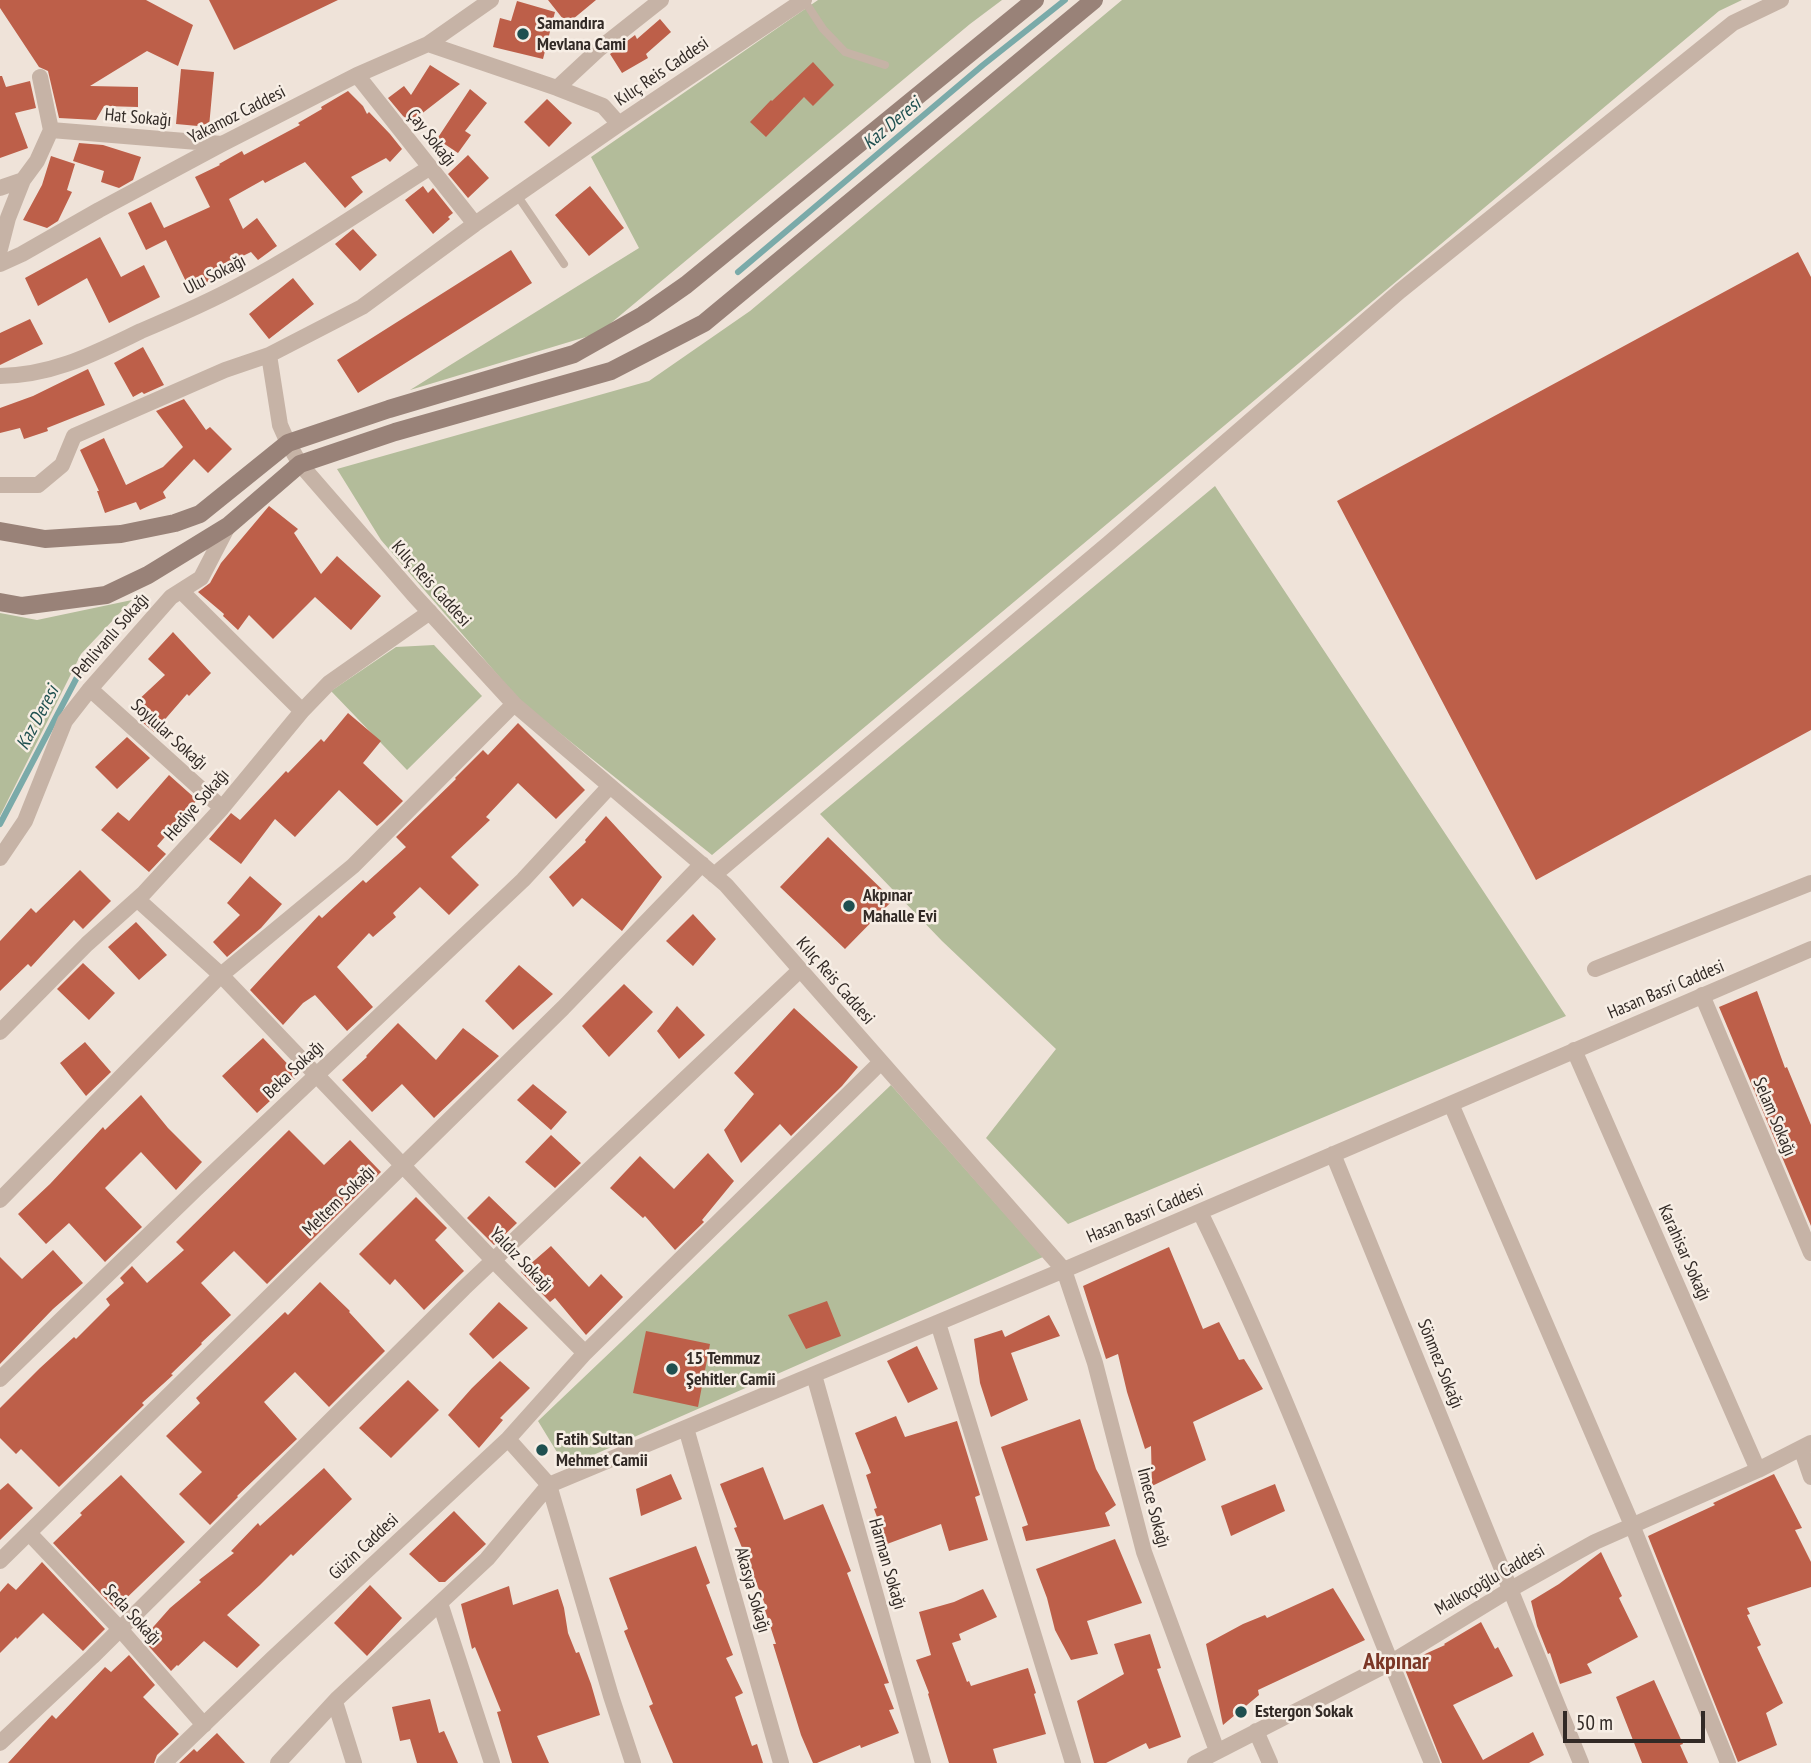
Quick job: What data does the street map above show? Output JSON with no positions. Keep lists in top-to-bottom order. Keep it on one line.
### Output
{"streets":{"street":["Kılıç Reis Caddesi","Yakamoz Caddesi","Hat Sokağı","Çay Sokağı","Ulu Sokağı","Pehlivanlı Sokağı","Soylular Sokağı","Hediye Sokağı","Hasan Basri Caddesi","Beka Sokağı","Selam Sokağı","Meltem Sokağı","Karahisar Sokağı","Yaldız Sokağı","Sönmez Sokağı","İmece Sokağı","Güzin Caddesi","Harman Sokağı","Malkoçoğlu Caddesi","Akasya Sokağı","Seda Sokağı"]},"crossings":[["Kılıç Reis Caddesi","Çay Sokağı"],["Kılıç Reis Caddesi","Hediye Sokağı"],["Kılıç Reis Caddesi","Hasan Basri Caddesi"],["Kılıç Reis Caddesi","Beka Sokağı"],["Kılıç Reis Caddesi","Meltem Sokağı"],["Kılıç Reis Caddesi","İmece Sokağı"],["Yakamoz Caddesi","Hat Sokağı"],["Yakamoz Caddesi","Çay Sokağı"],["Çay Sokağı","Ulu Sokağı"],["Pehlivanlı Sokağı","Soylular Sokağı"],["Soylular Sokağı","Hediye Sokağı"],["Hediye Sokağı","Yaldız Sokağı"],["Hasan Basri Caddesi","Selam Sokağı"],["Hasan Basri Caddesi","Karahisar Sokağı"],["Hasan Basri Caddesi","Sönmez Sokağı"],["Hasan Basri Caddesi","İmece Sokağı"],["Hasan Basri Caddesi","Harman Sokağı"],["Hasan Basri Caddesi","Akasya Sokağı"],["Beka Sokağı","Yaldız Sokağı"],["Meltem Sokağı","Yaldız Sokağı"],["Meltem Sokağı","Seda Sokağı"],["Karahisar Sokağı","Malkoçoğlu Caddesi"],["Yaldız Sokağı","Güzin Caddesi"],["Sönmez Sokağı","Malkoçoğlu Caddesi"],["İmece Sokağı","Malkoçoğlu Caddesi"],["Güzin Caddesi","Seda Sokağı"]],"districts":["Akpınar"],"water":["Kaz Deresi"],"places":["Samandıra Mevlana Cami","Akpınar Mahalle Evi","15 Temmuz Şehitler Camii","Fatih Sultan Mehmet Camii","Estergon Sokak"],"scale_bar":"50 m"}
